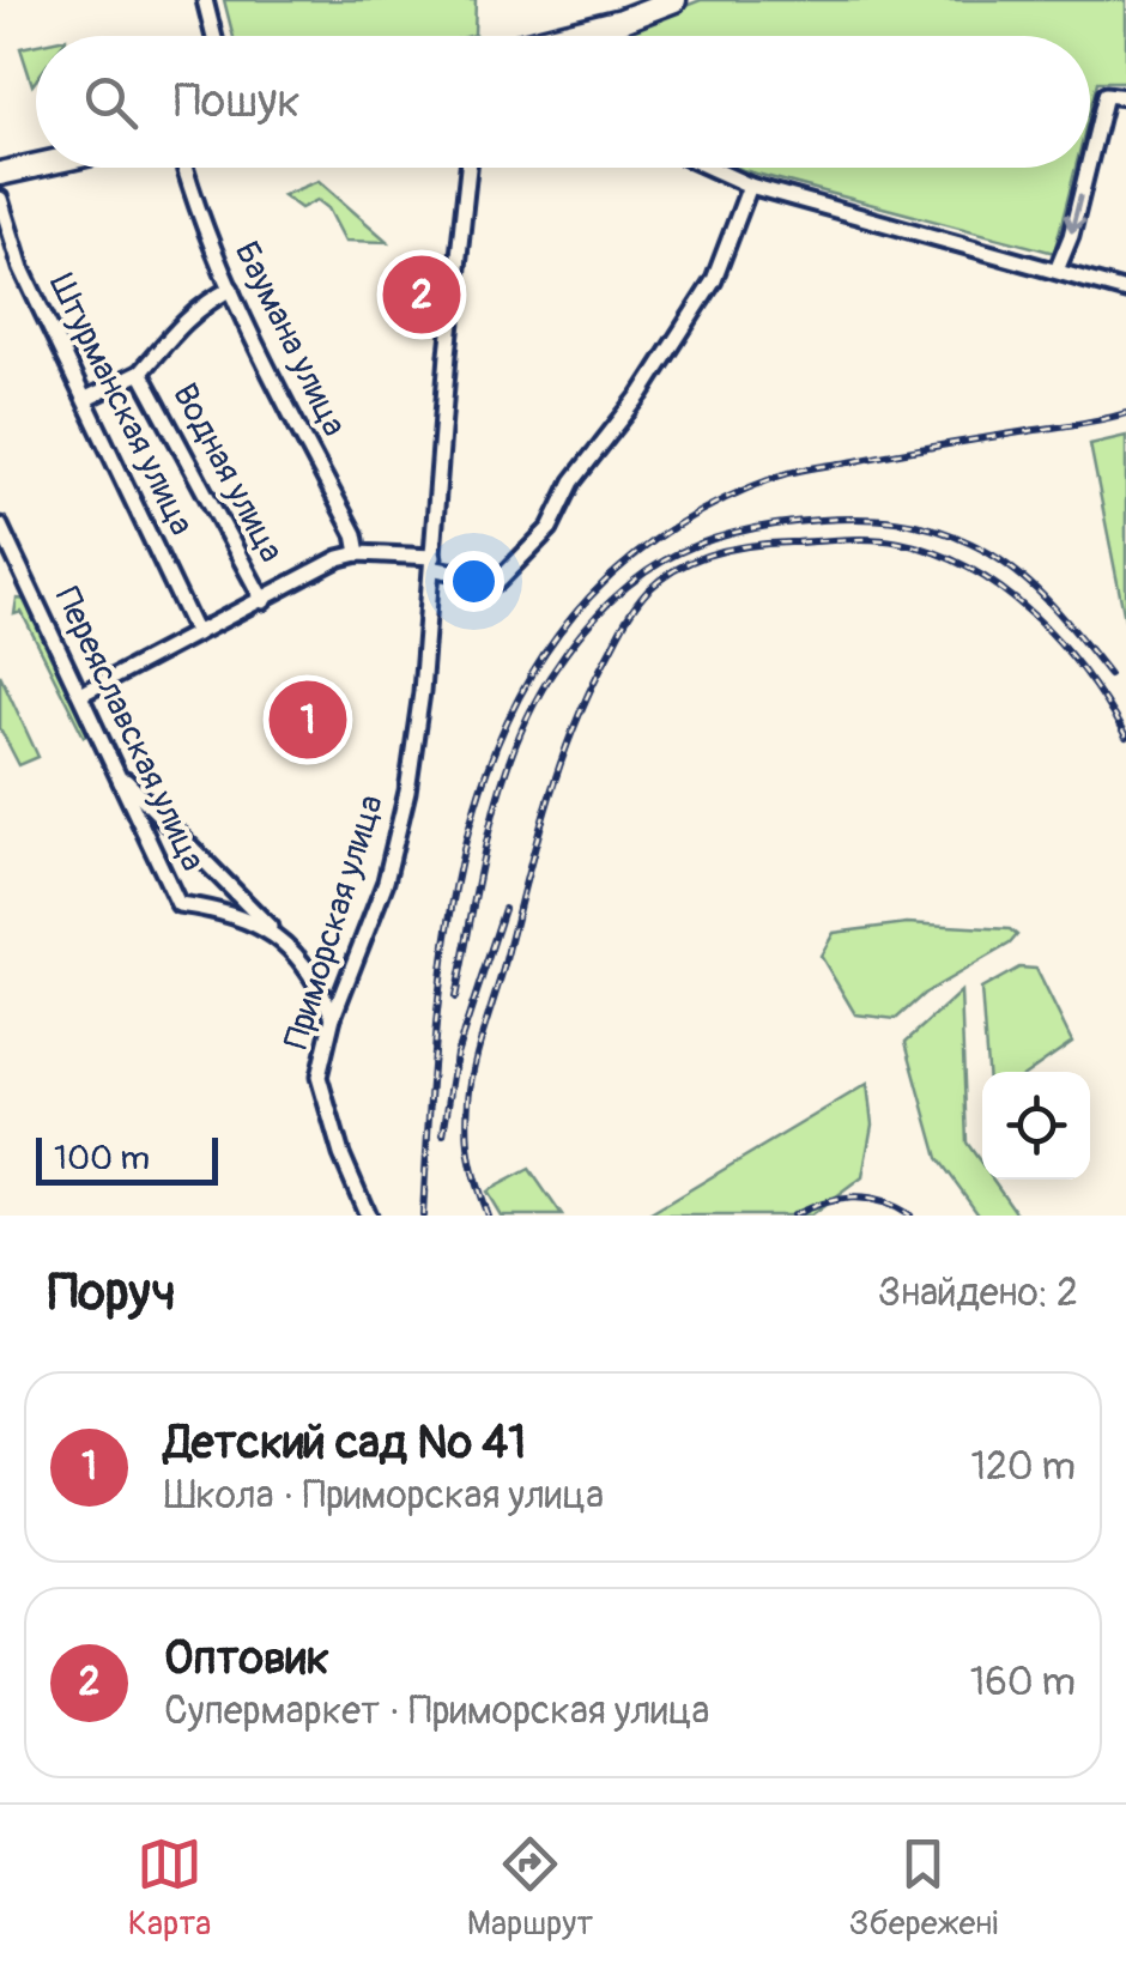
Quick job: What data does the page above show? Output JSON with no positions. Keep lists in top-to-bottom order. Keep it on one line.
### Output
{"streets":{"street":["Баумана улица","Штурманская улица","Водная улица","Переяславская улица","Приморская улица"]},"crossings":[["Баумана улица","Водная улица"],["Штурманская улица","Водная улица"],["Переяславская улица","Приморская улица"]],"scale_bar":"100 m","page":{"search":"Пошук","pins":["2","1"],"scale":"100 m","heading":["Поруч","Знайдено: 2"],"list":[{"mark":"1","name":"Детский сад № 41","note":"Школа · Приморская улица","value":"120 m"},{"mark":"2","name":"Оптовик","note":"Супермаркет · Приморская улица","value":"160 m"}],"nav":["Карта","Маршрут","Збережені"]}}
